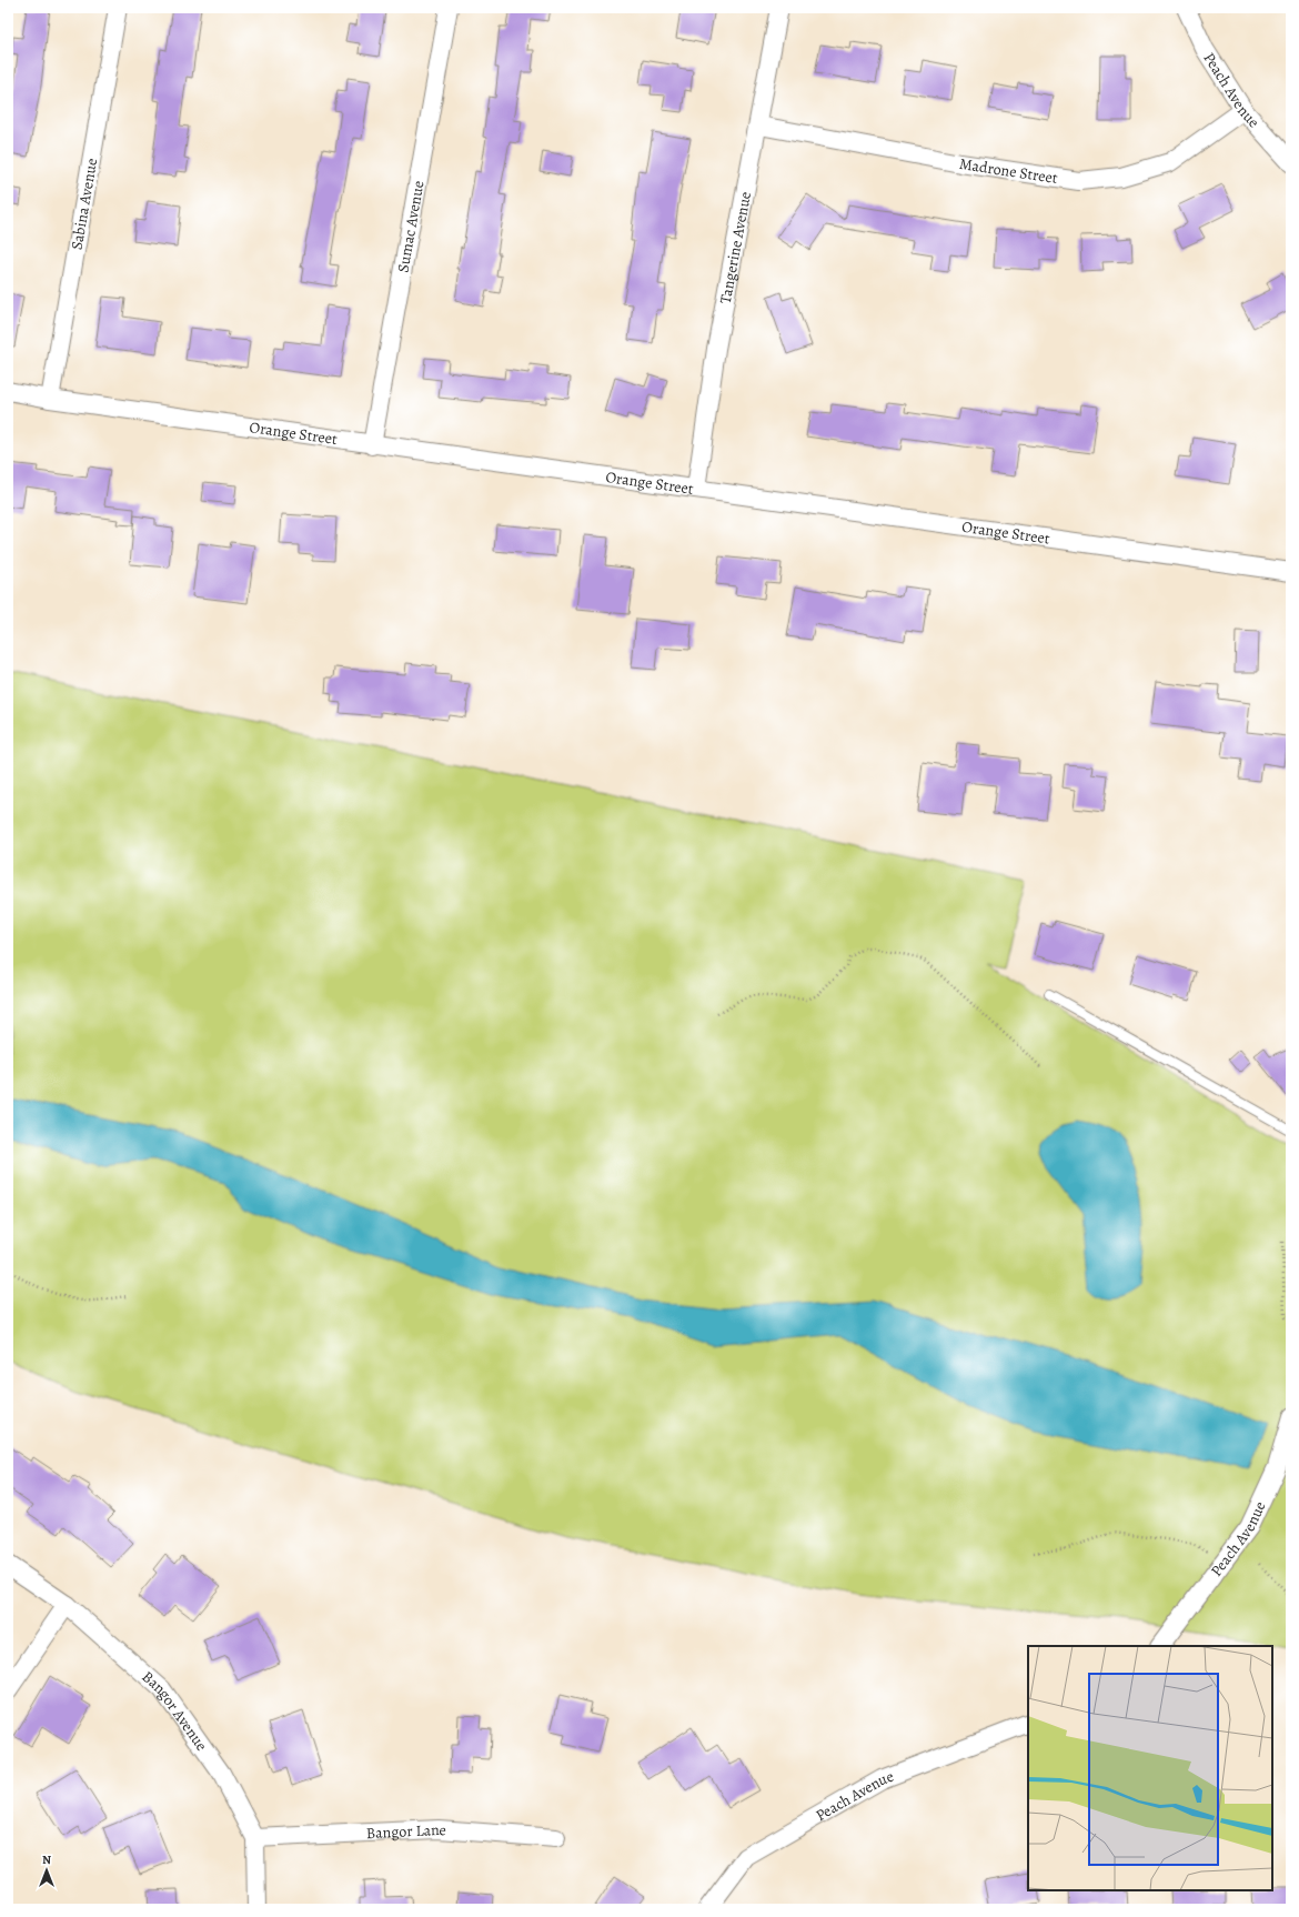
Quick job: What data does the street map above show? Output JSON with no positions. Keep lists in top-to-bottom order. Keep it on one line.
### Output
{"streets":{"street":["Peach Avenue","Madrone Street","Sabina Avenue","Sumac Avenue","Tangerine Avenue","Orange Street","Bangor Avenue","Bangor Lane"]},"crossings":[["Peach Avenue","Madrone Street"],["Madrone Street","Tangerine Avenue"],["Sabina Avenue","Orange Street"],["Sumac Avenue","Orange Street"],["Tangerine Avenue","Orange Street"],["Bangor Avenue","Bangor Lane"]],"north":"top"}
